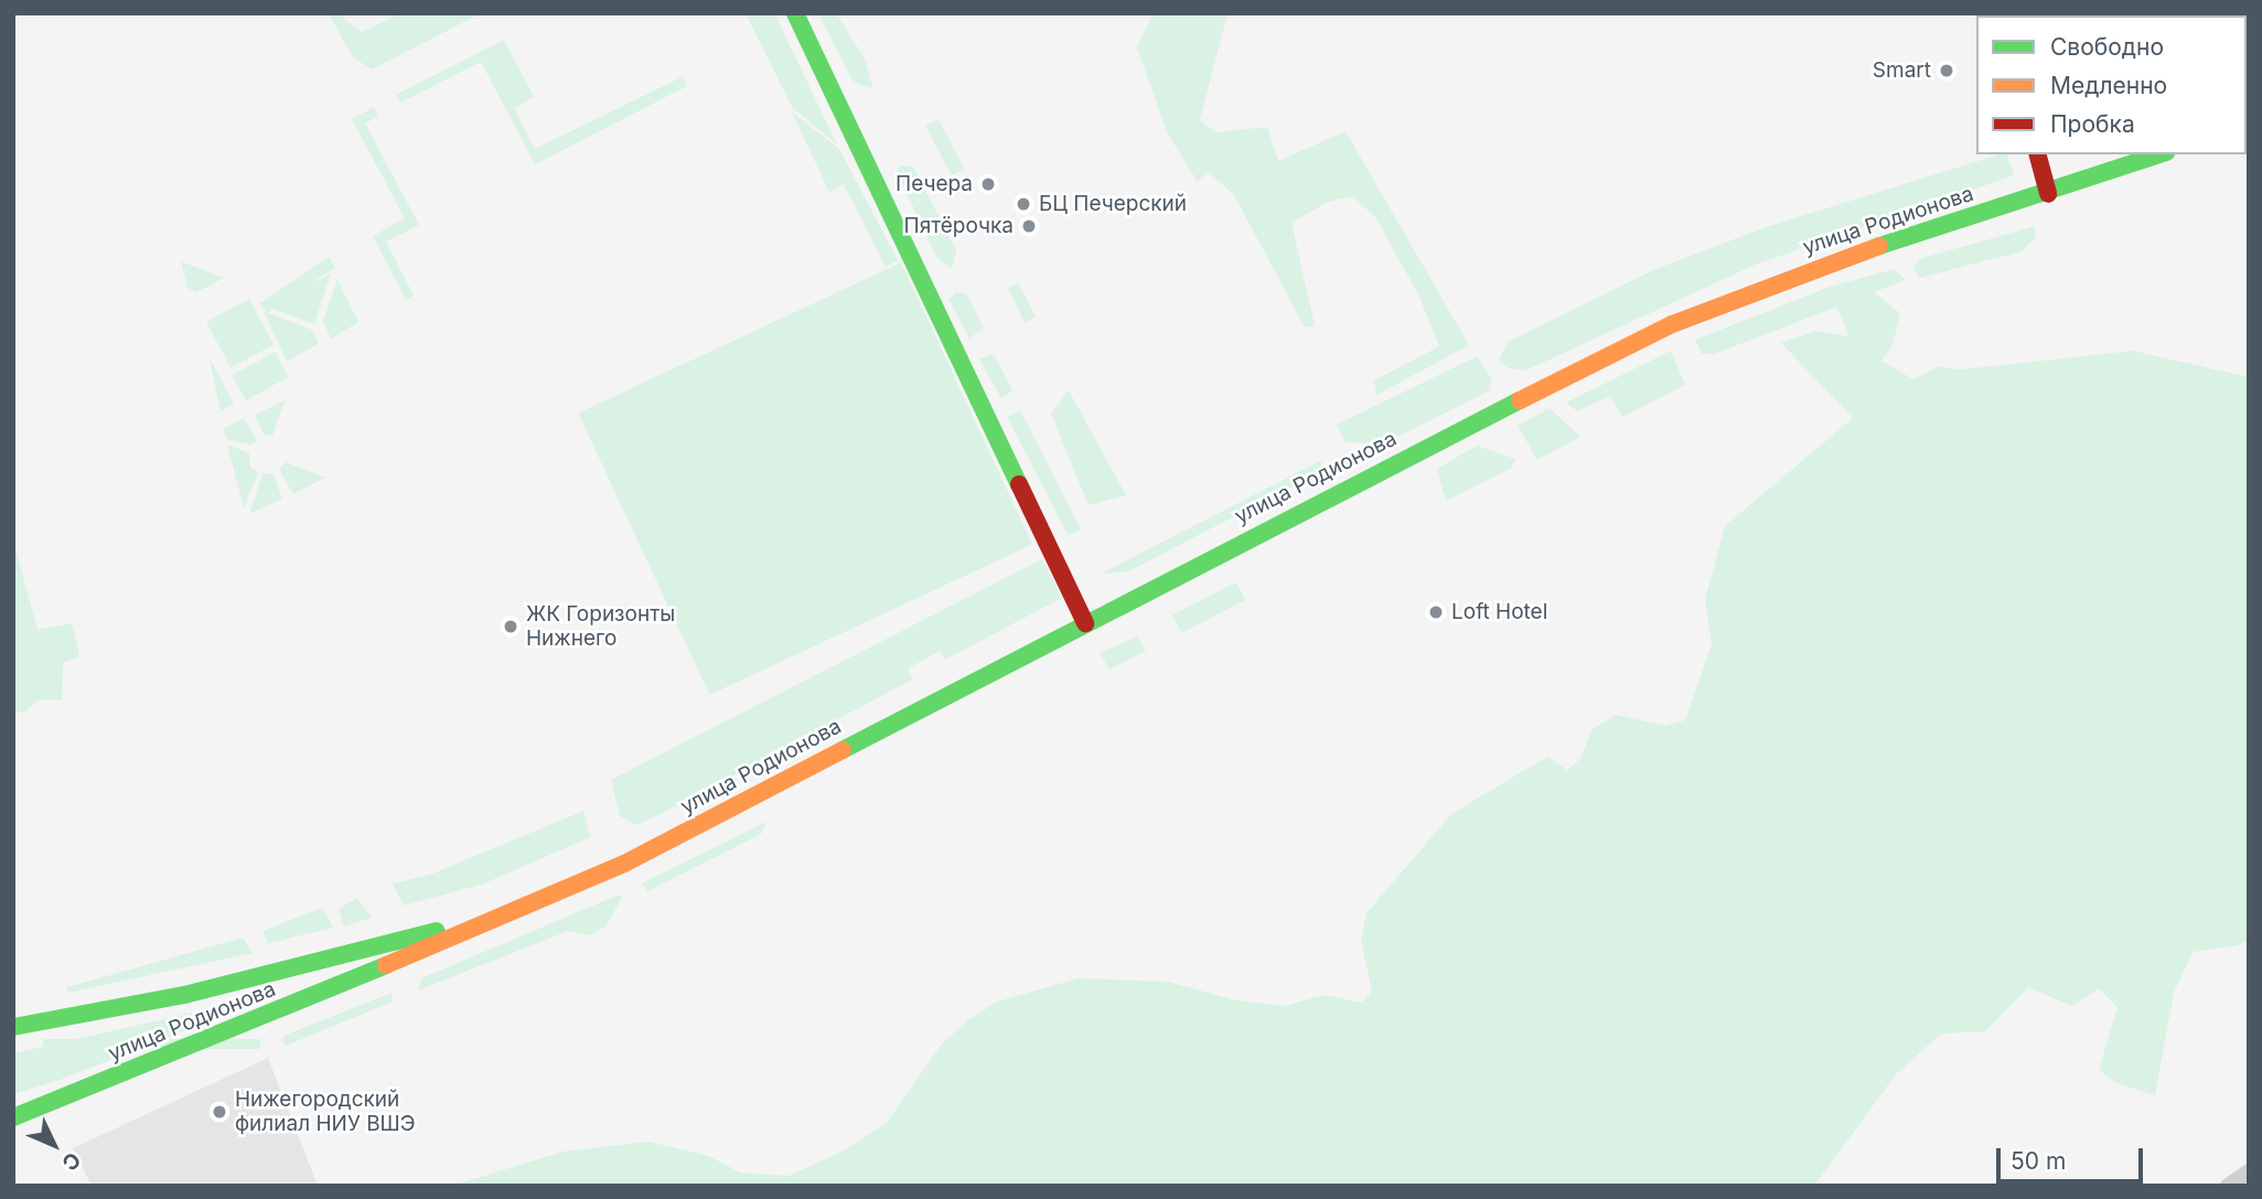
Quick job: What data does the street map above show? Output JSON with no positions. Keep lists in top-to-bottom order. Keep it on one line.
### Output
{"streets":{"main road":["улица Родионова"]},"places":["Smart","Печера","БЦ Печерский","Пятёрочка","Loft Hotel","ЖК Горизонты Нижнего","Нижегородский филиал НИУ ВШЭ"],"legend":["Свободно","Медленно","Пробка"],"scale_bar":"50 m","north":"bottom right"}
